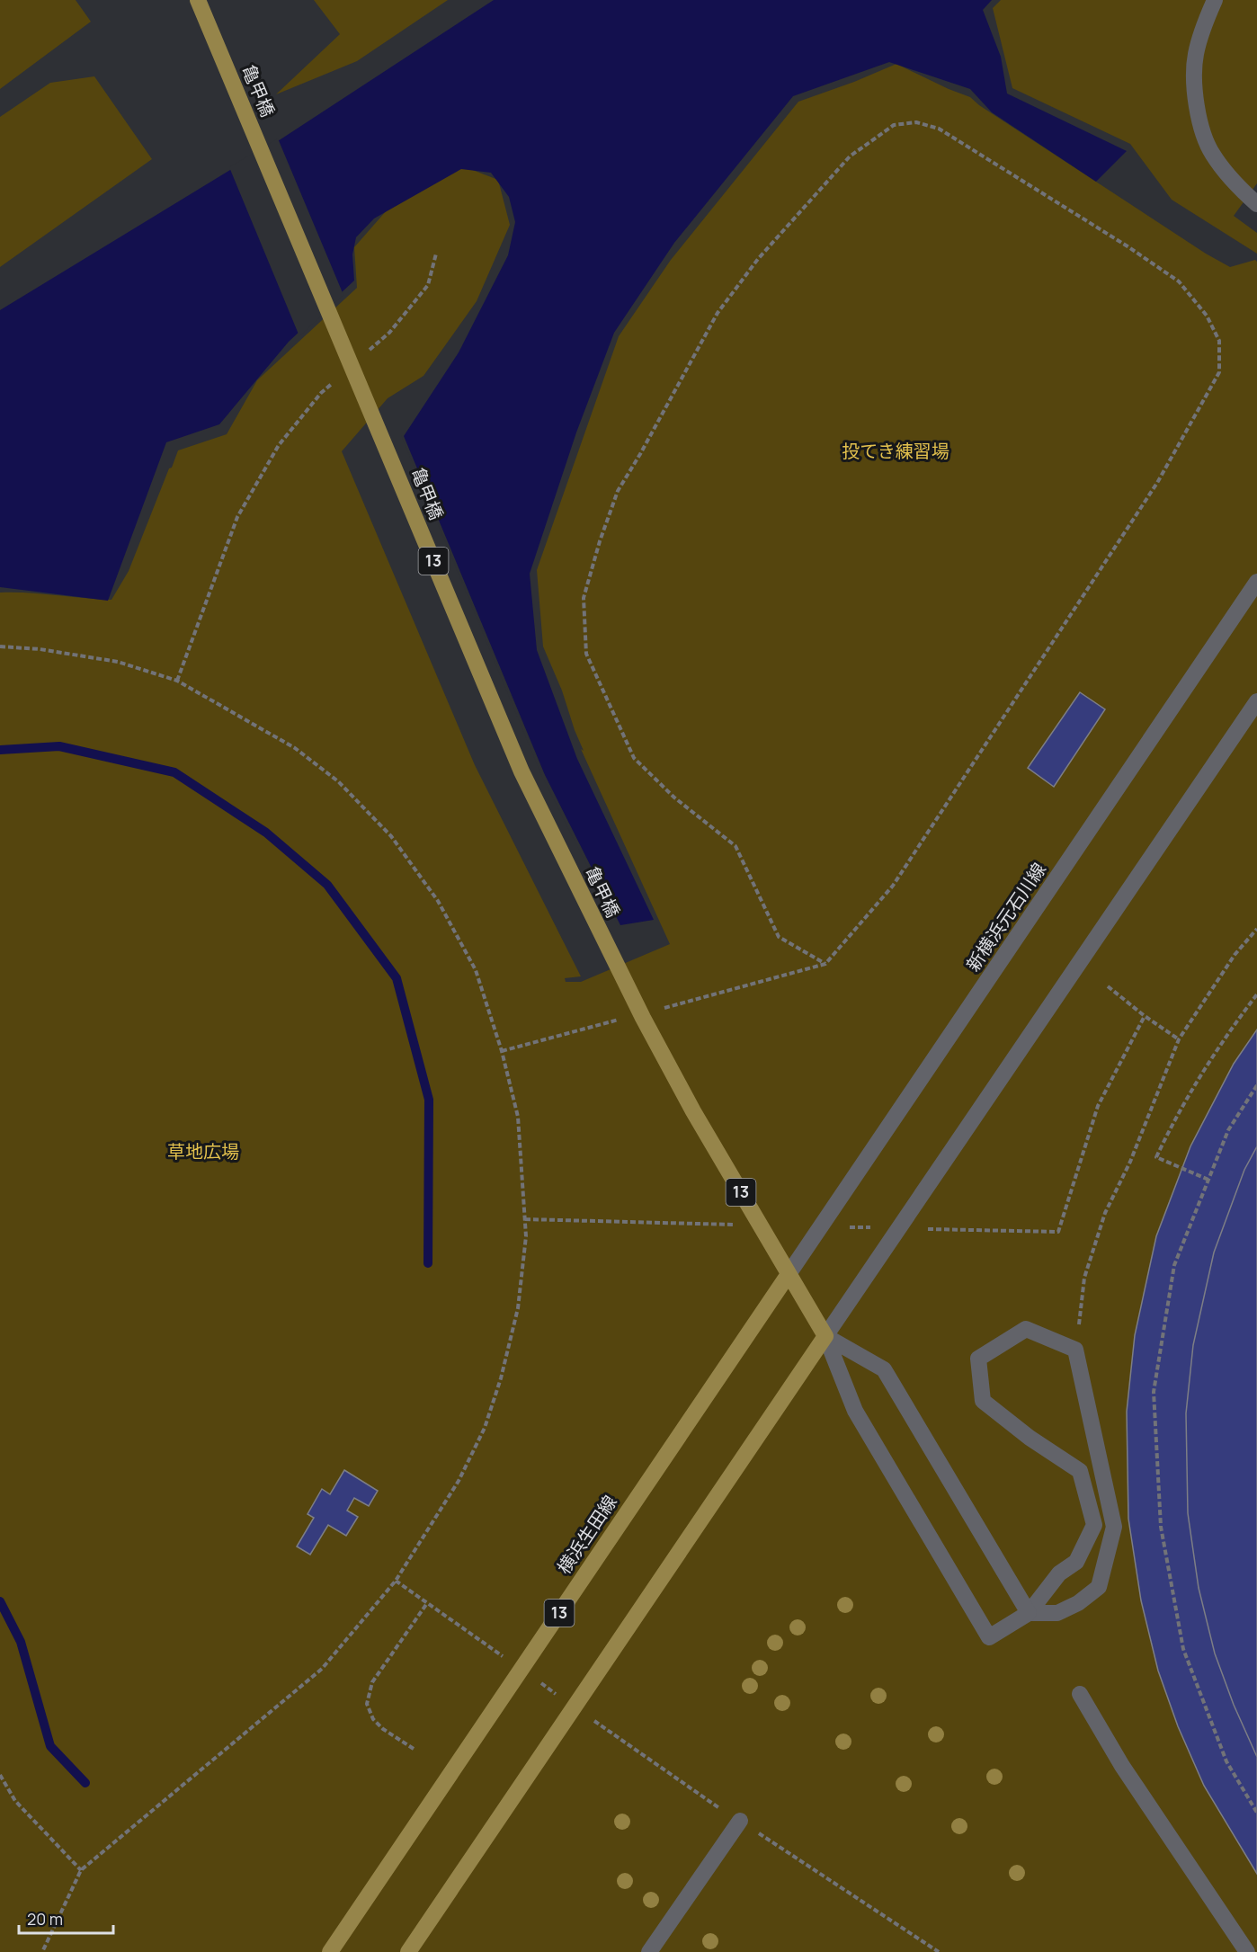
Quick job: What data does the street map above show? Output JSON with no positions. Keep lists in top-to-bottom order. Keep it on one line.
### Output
{"streets":{"main road":["亀甲橋","13","横浜生田線"],"street":["新横浜元石川線"]},"crossings":[["亀甲橋","13"],["亀甲橋","新横浜元石川線"],["亀甲橋","横浜生田線"],["13","新横浜元石川線"],["13","横浜生田線"],["新横浜元石川線","横浜生田線"]],"parks":["投てき練習場","草地広場"],"scale_bar":"20 m"}
